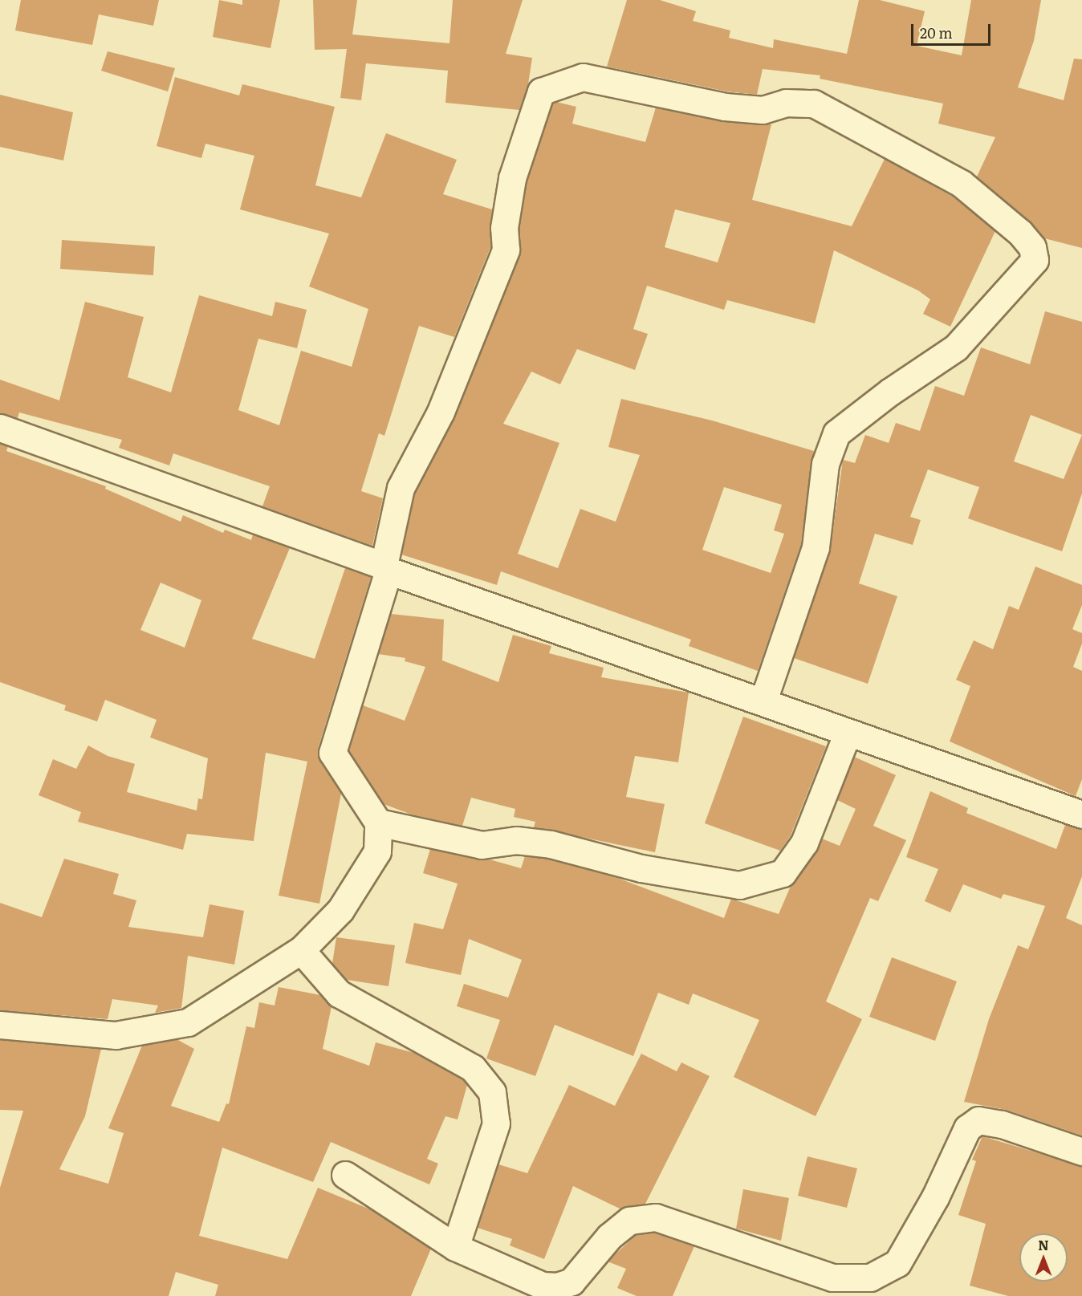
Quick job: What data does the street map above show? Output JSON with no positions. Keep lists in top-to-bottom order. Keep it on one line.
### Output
{"scale_bar":"20 m","north":"top"}
